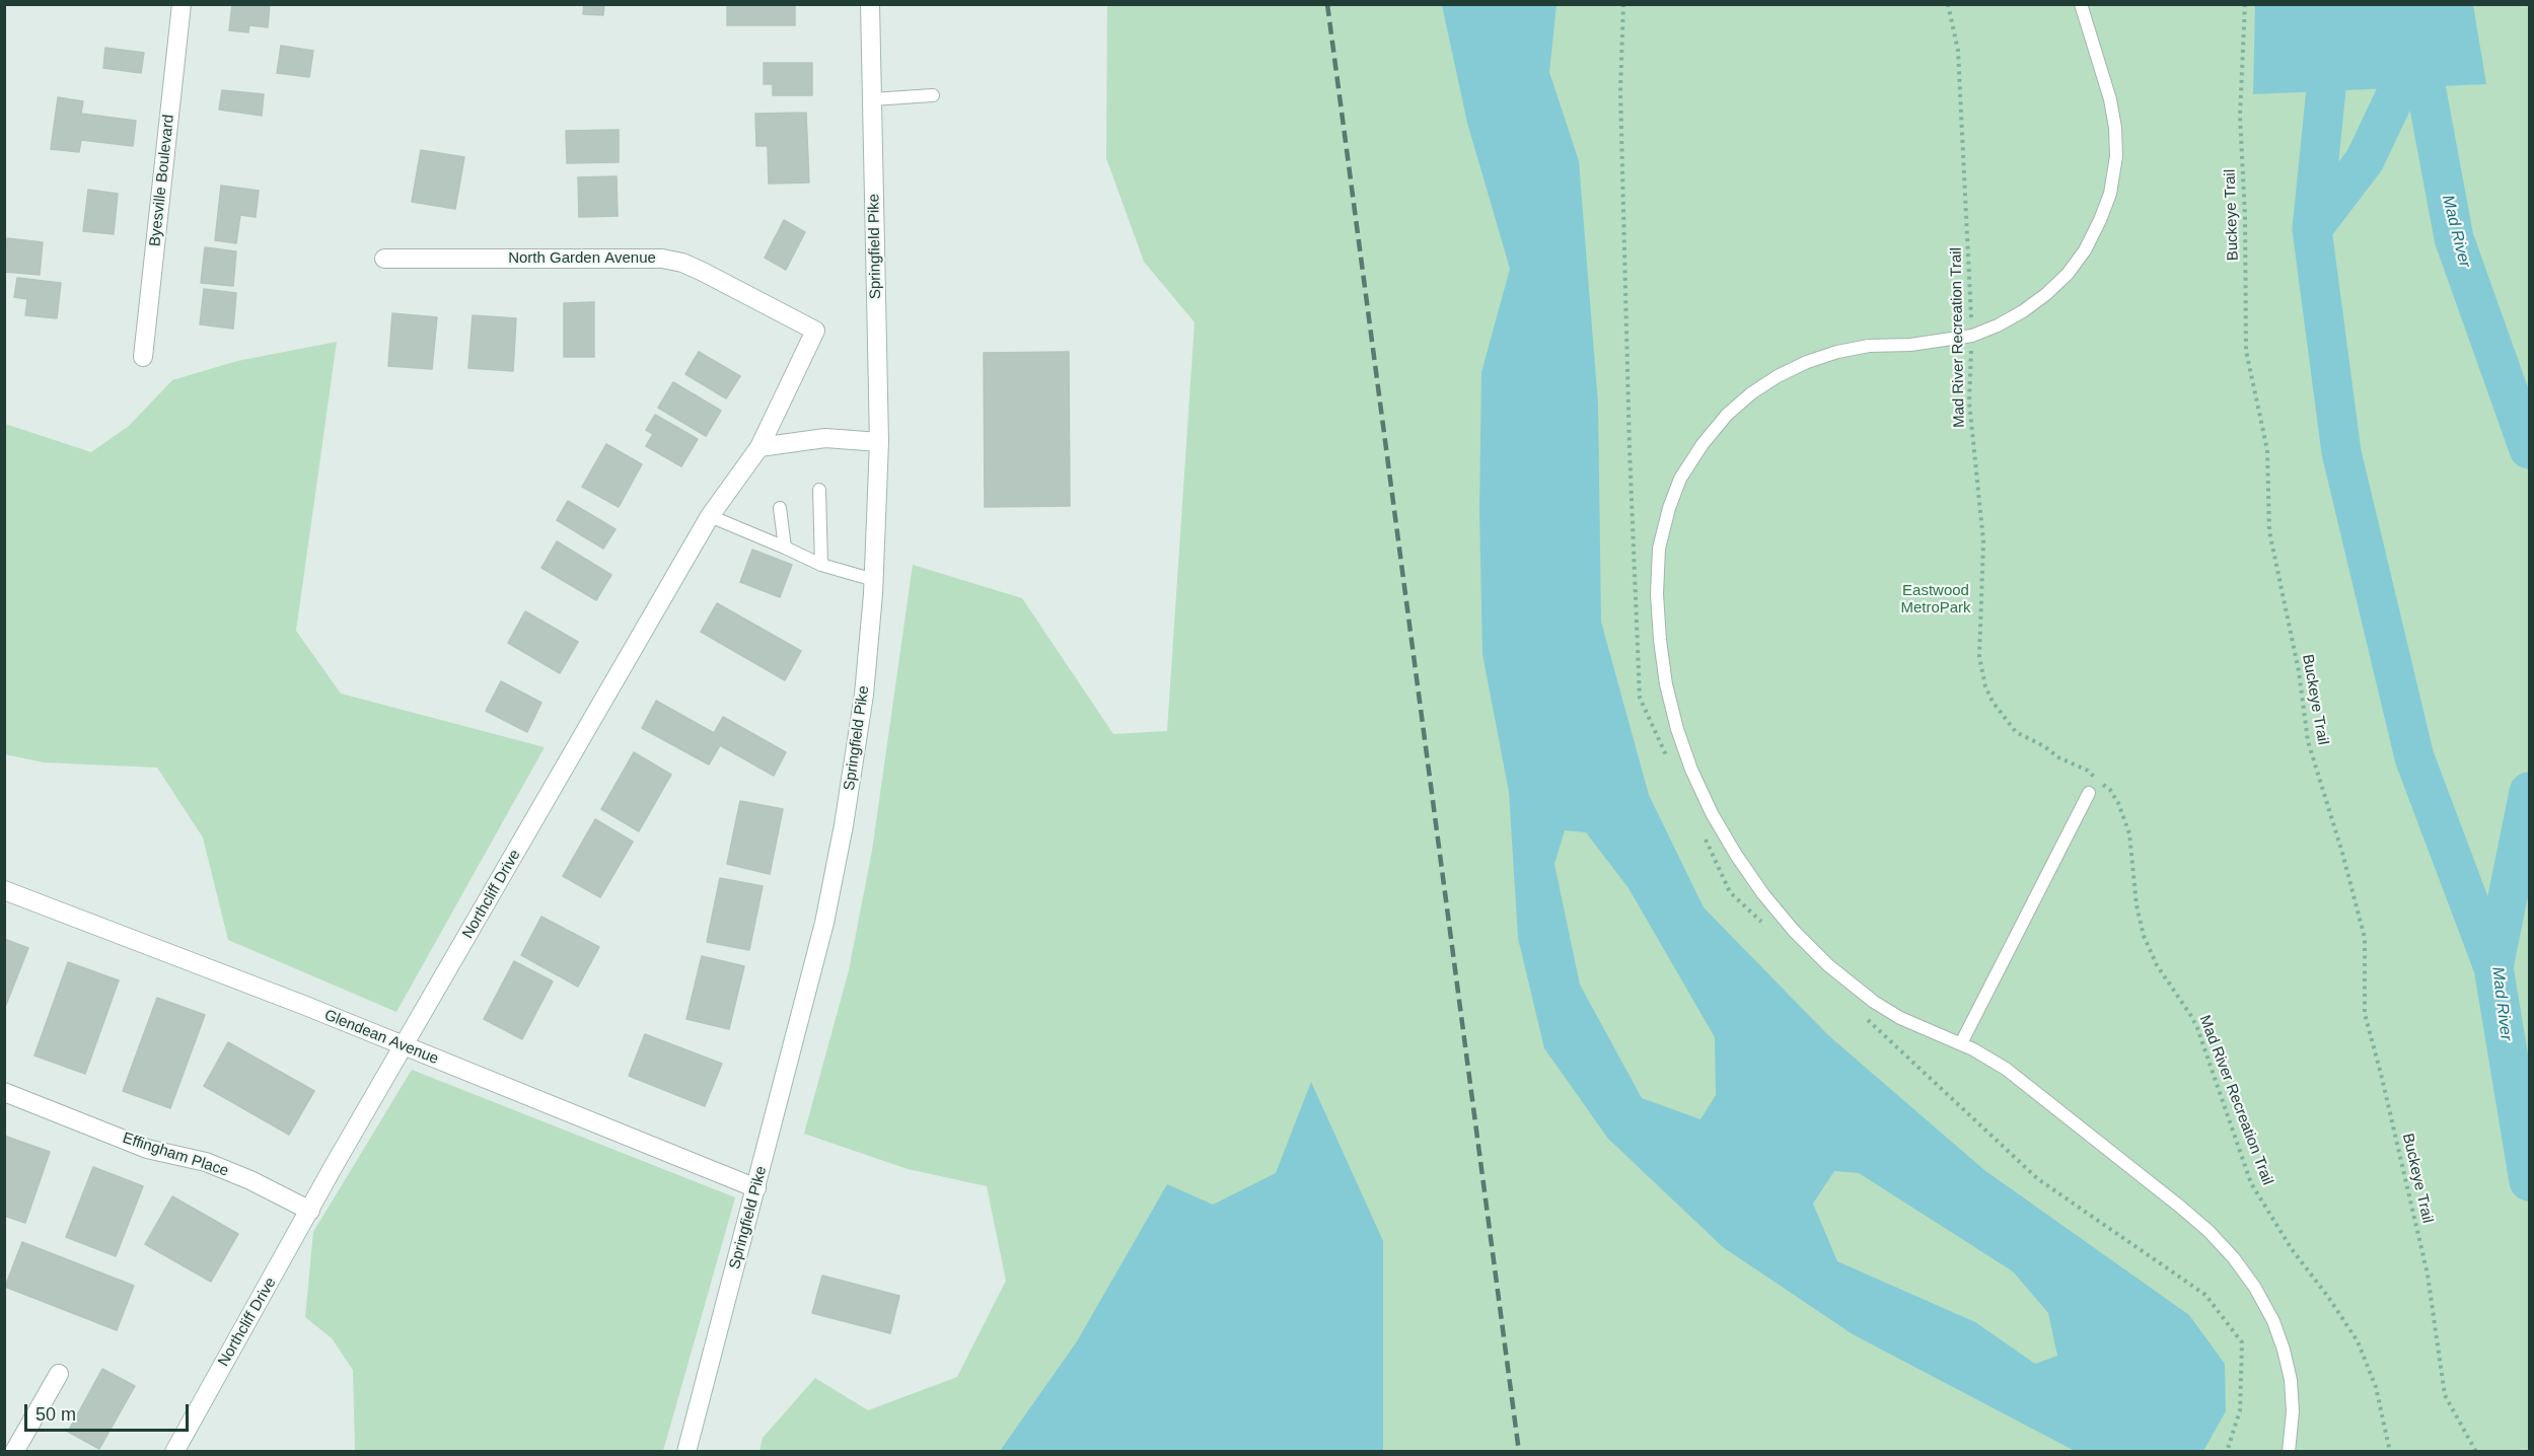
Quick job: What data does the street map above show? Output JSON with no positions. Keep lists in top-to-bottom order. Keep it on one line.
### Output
{"streets":{"street":["Byesville Boulevard","Springfield Pike","North Garden Avenue","Northcliff Drive","Glendean Avenue","Effingham Place"],"path":["Buckeye Trail","Mad River Recreation Trail"]},"crossings":[["Springfield Pike","Glendean Avenue"],["North Garden Avenue","Northcliff Drive"],["Northcliff Drive","Glendean Avenue"],["Northcliff Drive","Effingham Place"]],"water":["Mad River"],"parks":["Eastwood MetroPark"],"scale_bar":"50 m"}
